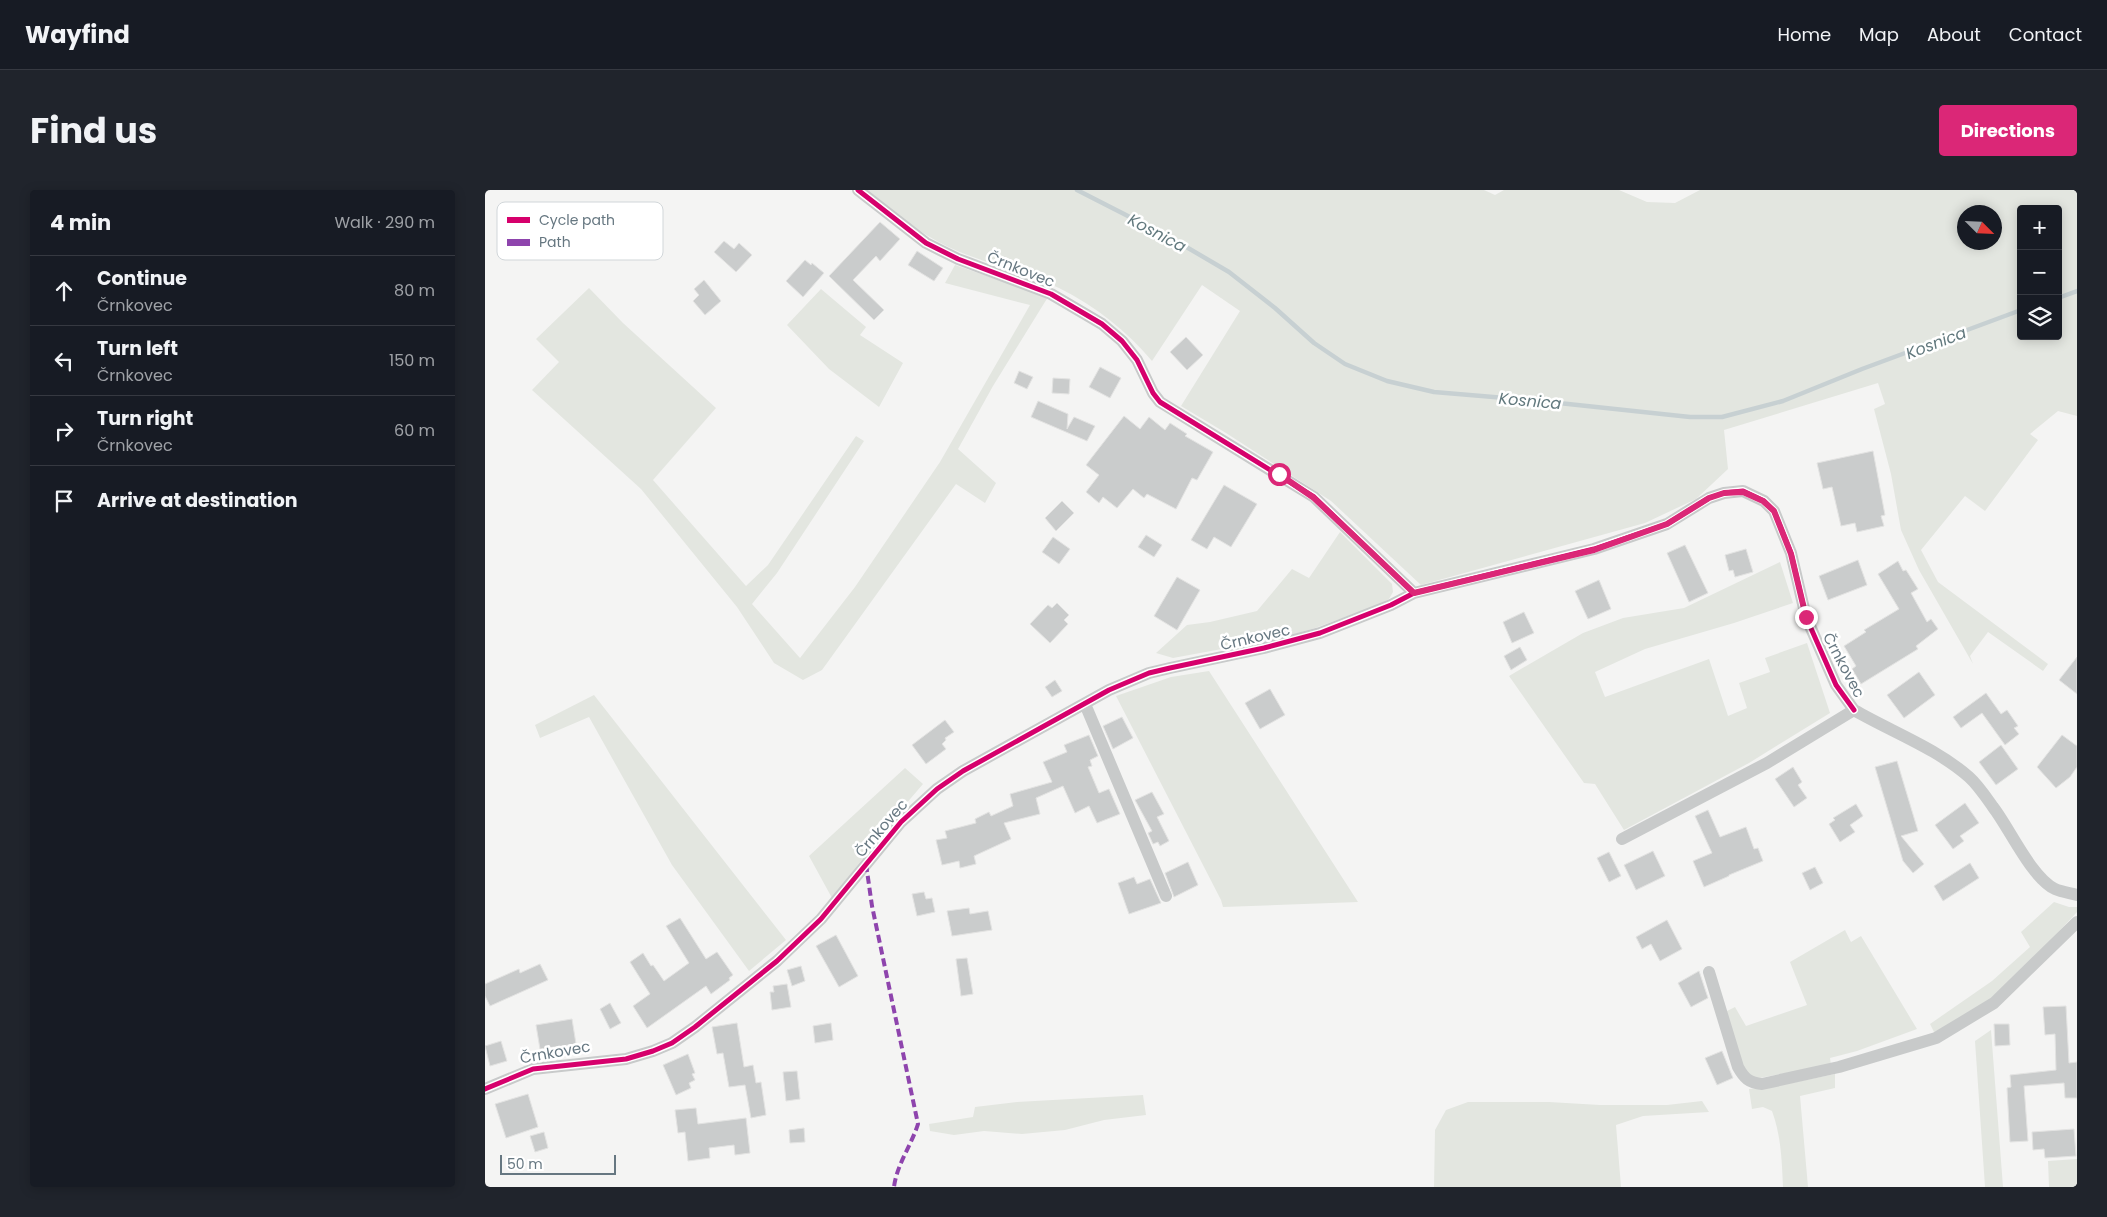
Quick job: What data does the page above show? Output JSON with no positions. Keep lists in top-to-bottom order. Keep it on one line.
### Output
{"streets":{"street":["Črnkovec"]},"water":["Kosnica"],"legend":["Cycle path","Path"],"scale_bar":"50 m","north":"bottom right","page":{"header":"Wayfind","nav":["Home","Map","About","Contact"],"title":"Find us","buttons":"Directions","heading":["4 min","Walk · 290 m"],"map_buttons":["+","−"],"list":[["Continue","Črnkovec","80 m"],["Turn left","Črnkovec","150 m"],["Turn right","Črnkovec","60 m"],"Arrive at destination"],"scale":"50 m"}}
